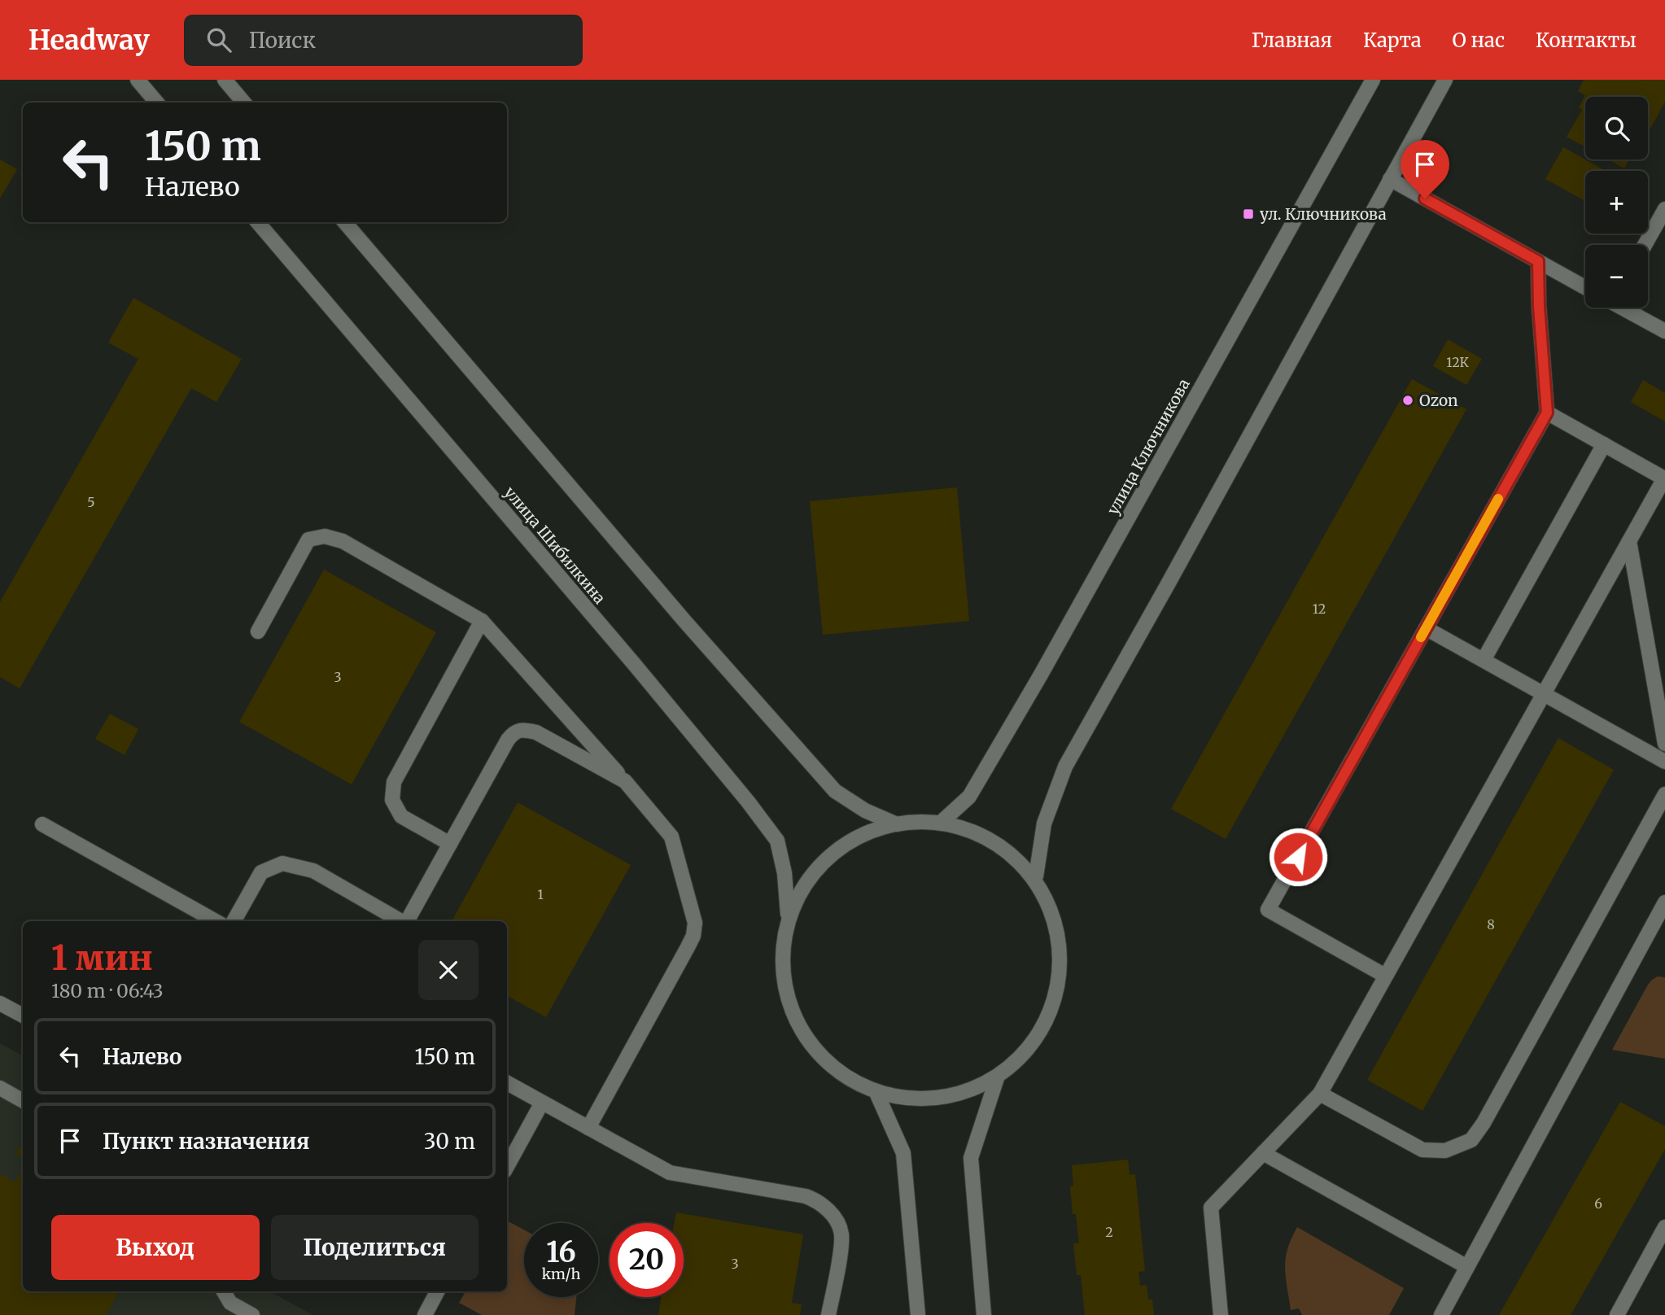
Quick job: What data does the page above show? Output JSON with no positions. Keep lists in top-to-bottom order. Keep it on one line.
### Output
{"streets":{"street":["улица Ключникова","улица Шибилкина"]},"places":{"transit":["ул. Ключникова"],"other":["Ozon"]},"house_numbers":["12К","5","12","3","1","8","6","2","3"],"page":{"header":"Headway","search":"Поиск","nav":["Главная","Карта","О нас","Контакты"],"map_buttons":["+","−"],"turn":["150 m","Налево"],"heading":["1 мин","180 m · 06:43"],"list":[{"name":"Налево","value":"150 m"},{"name":"Пункт назначения","value":"30 m"}],"buttons":["Выход","Поделиться"],"speed":"16 km/h","limit":"20"}}
